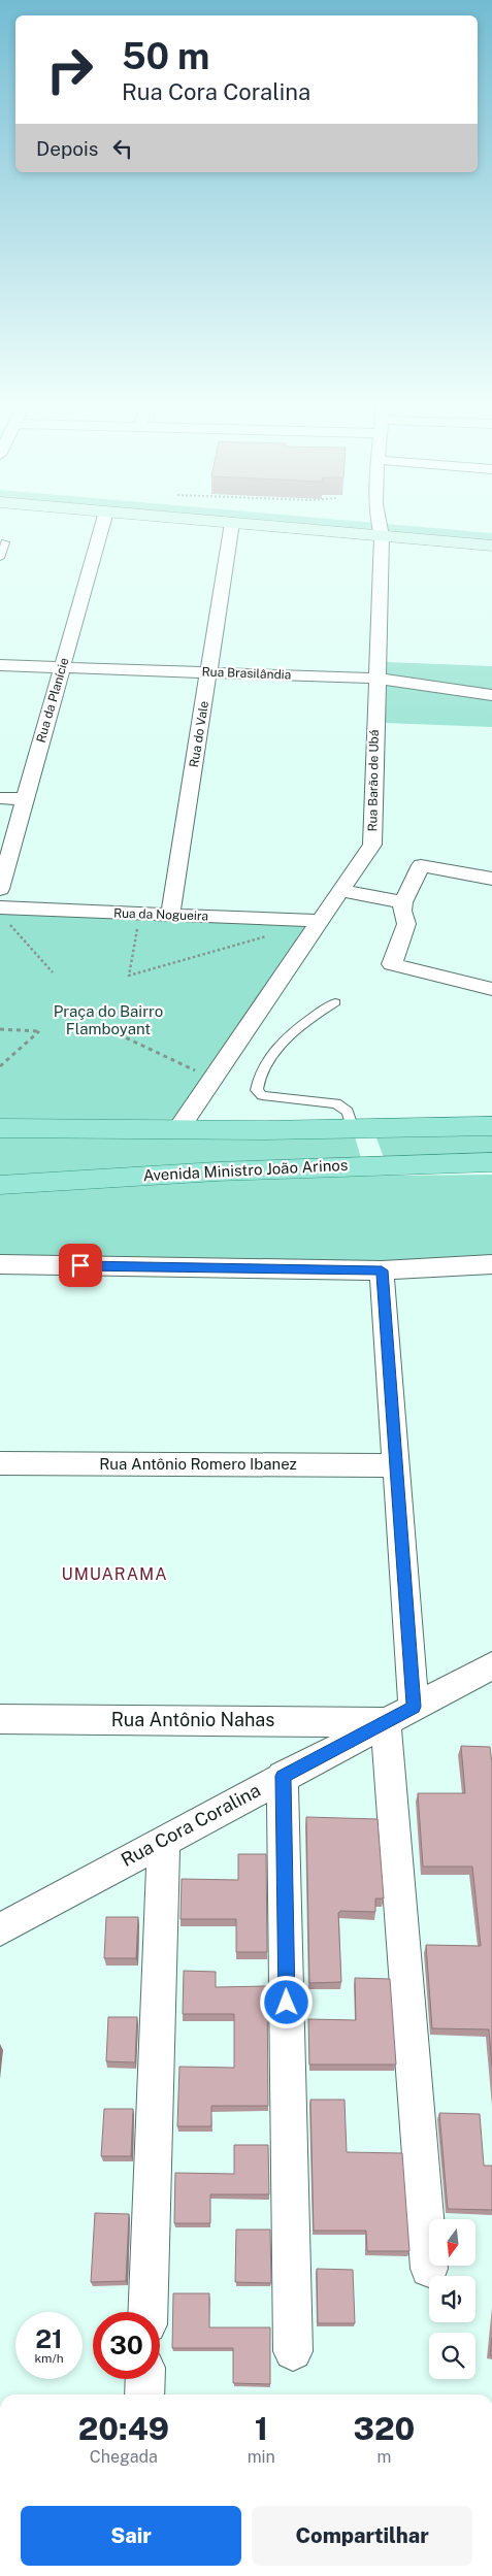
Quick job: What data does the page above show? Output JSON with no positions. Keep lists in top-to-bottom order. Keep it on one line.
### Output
{"streets":{"main road":["Avenida Ministro João Arinos"],"street":["Rua Brasilândia","Rua da Planície","Rua do Vale","Rua Barão de Ubá","Rua da Nogueira","Rua Antônio Romero Ibanez","Rua Antônio Nahas","Rua Cora Coralina"]},"crossings":[["Rua Brasilândia","Rua da Planície"],["Rua Brasilândia","Rua do Vale"],["Rua Brasilândia","Rua Barão de Ubá"],["Rua do Vale","Rua da Nogueira"],["Rua Barão de Ubá","Rua da Nogueira"],["Rua Antônio Nahas","Rua Cora Coralina"]],"districts":["UMUARAMA"],"parks":["Praça do Bairro Flamboyant"],"north":"bottom","page":{"turn":["50 m","Rua Cora Coralina"],"then":"Depois","speed":"21 km/h","limit":"30","eta":["20:49","Chegada","1","min","320","m"],"buttons":["Sair","Compartilhar"]}}
